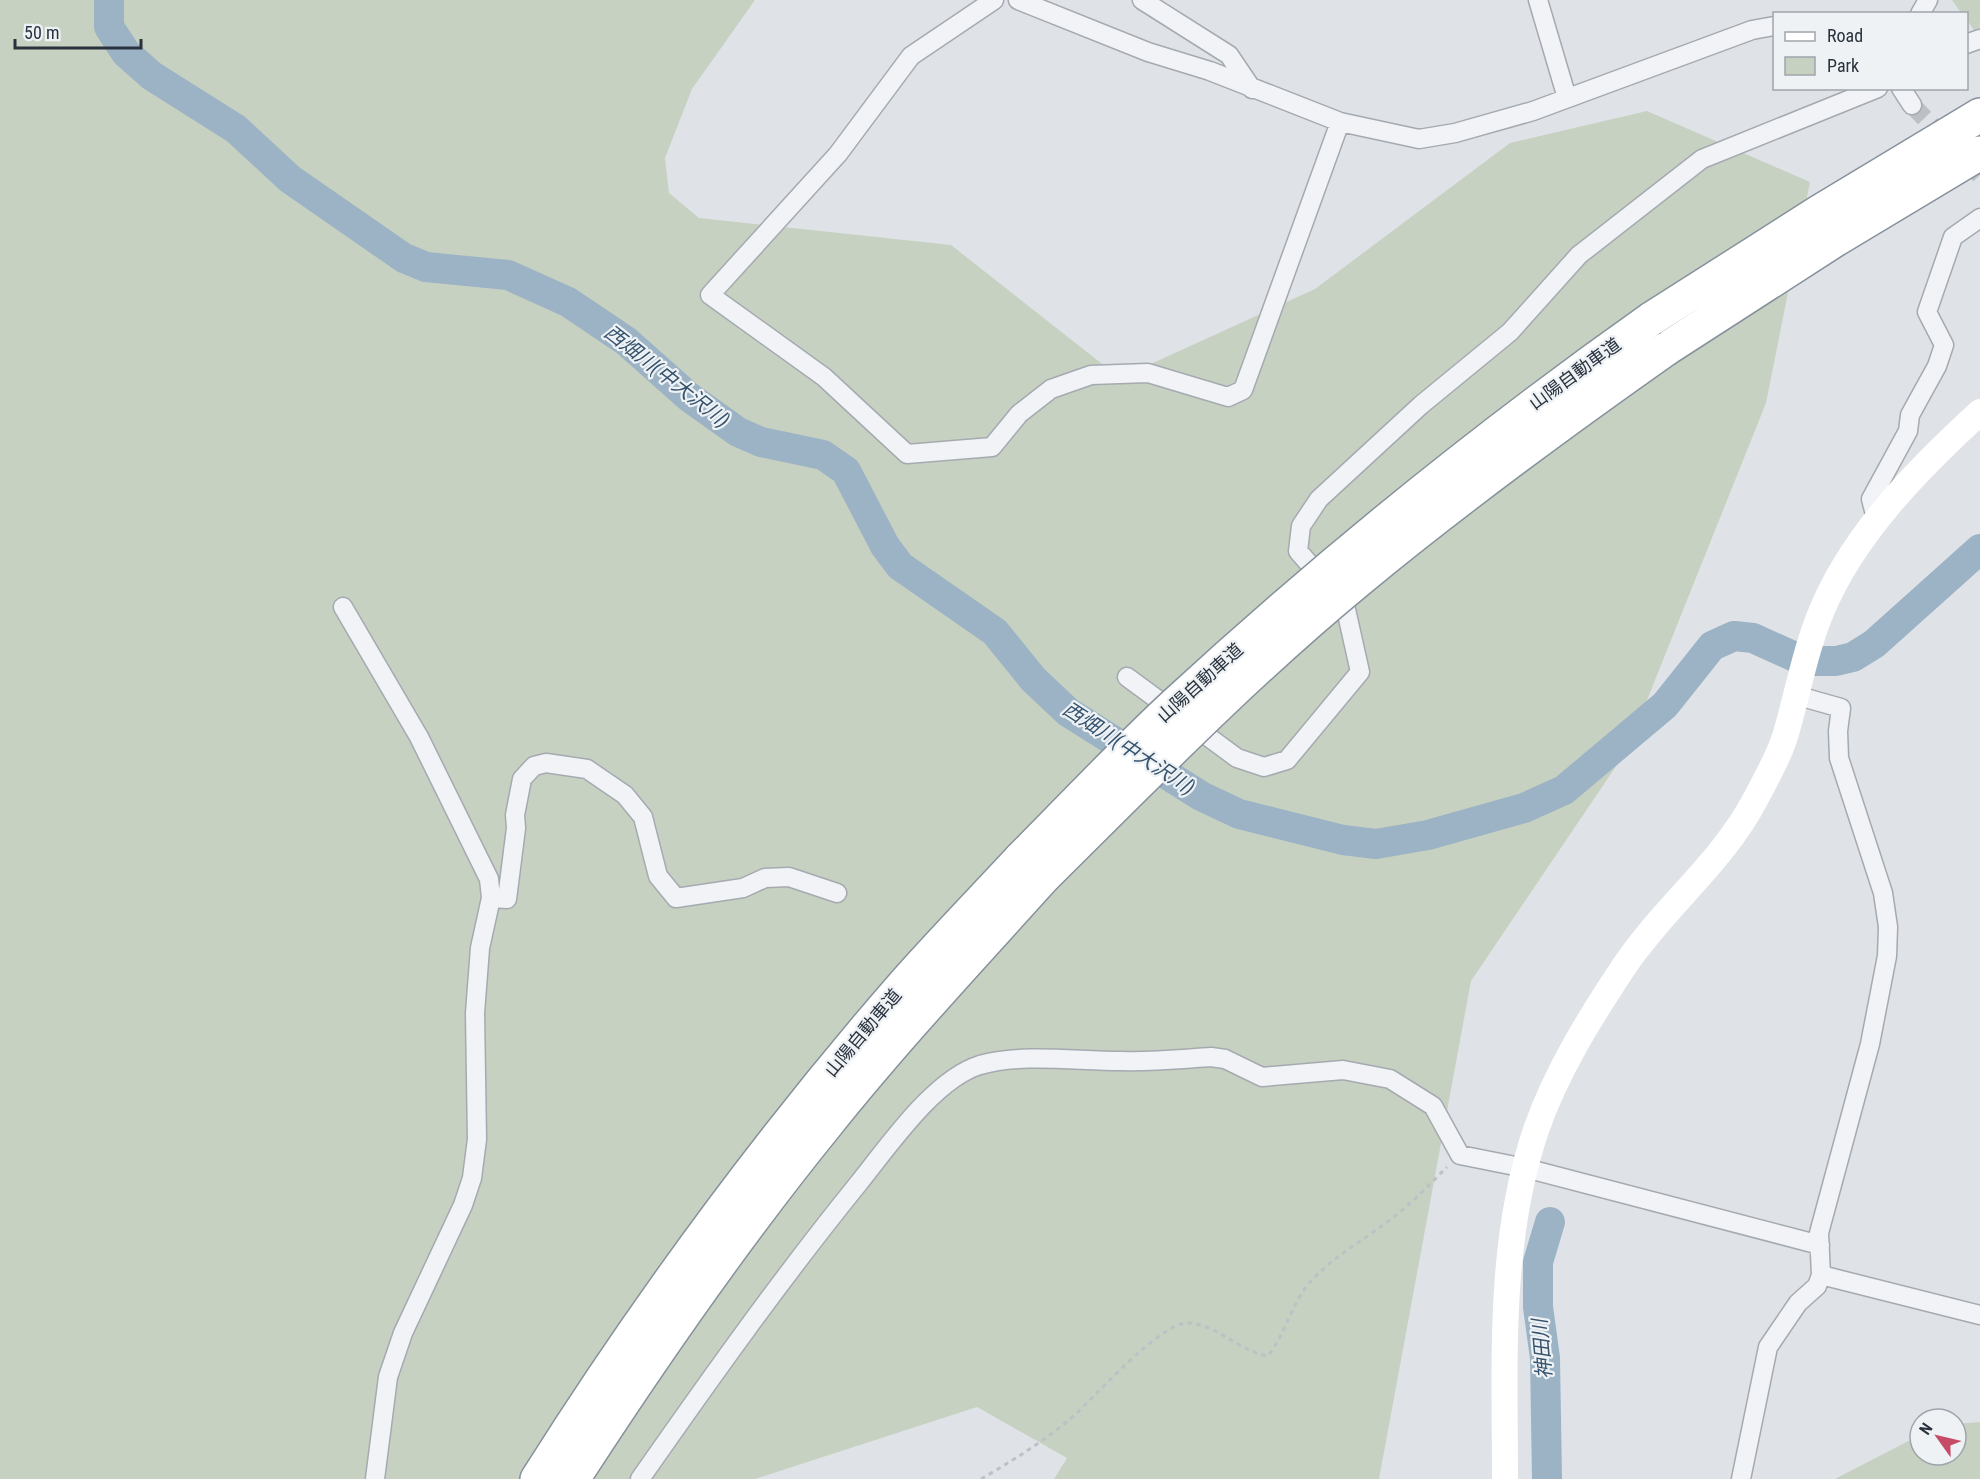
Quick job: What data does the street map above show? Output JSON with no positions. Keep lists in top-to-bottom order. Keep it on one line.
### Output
{"streets":{"highway":["山陽自動車道"]},"water":["西畑川(中大沢川)","神田川"],"legend":["Road","Park"],"scale_bar":"50 m","north":"top left"}
